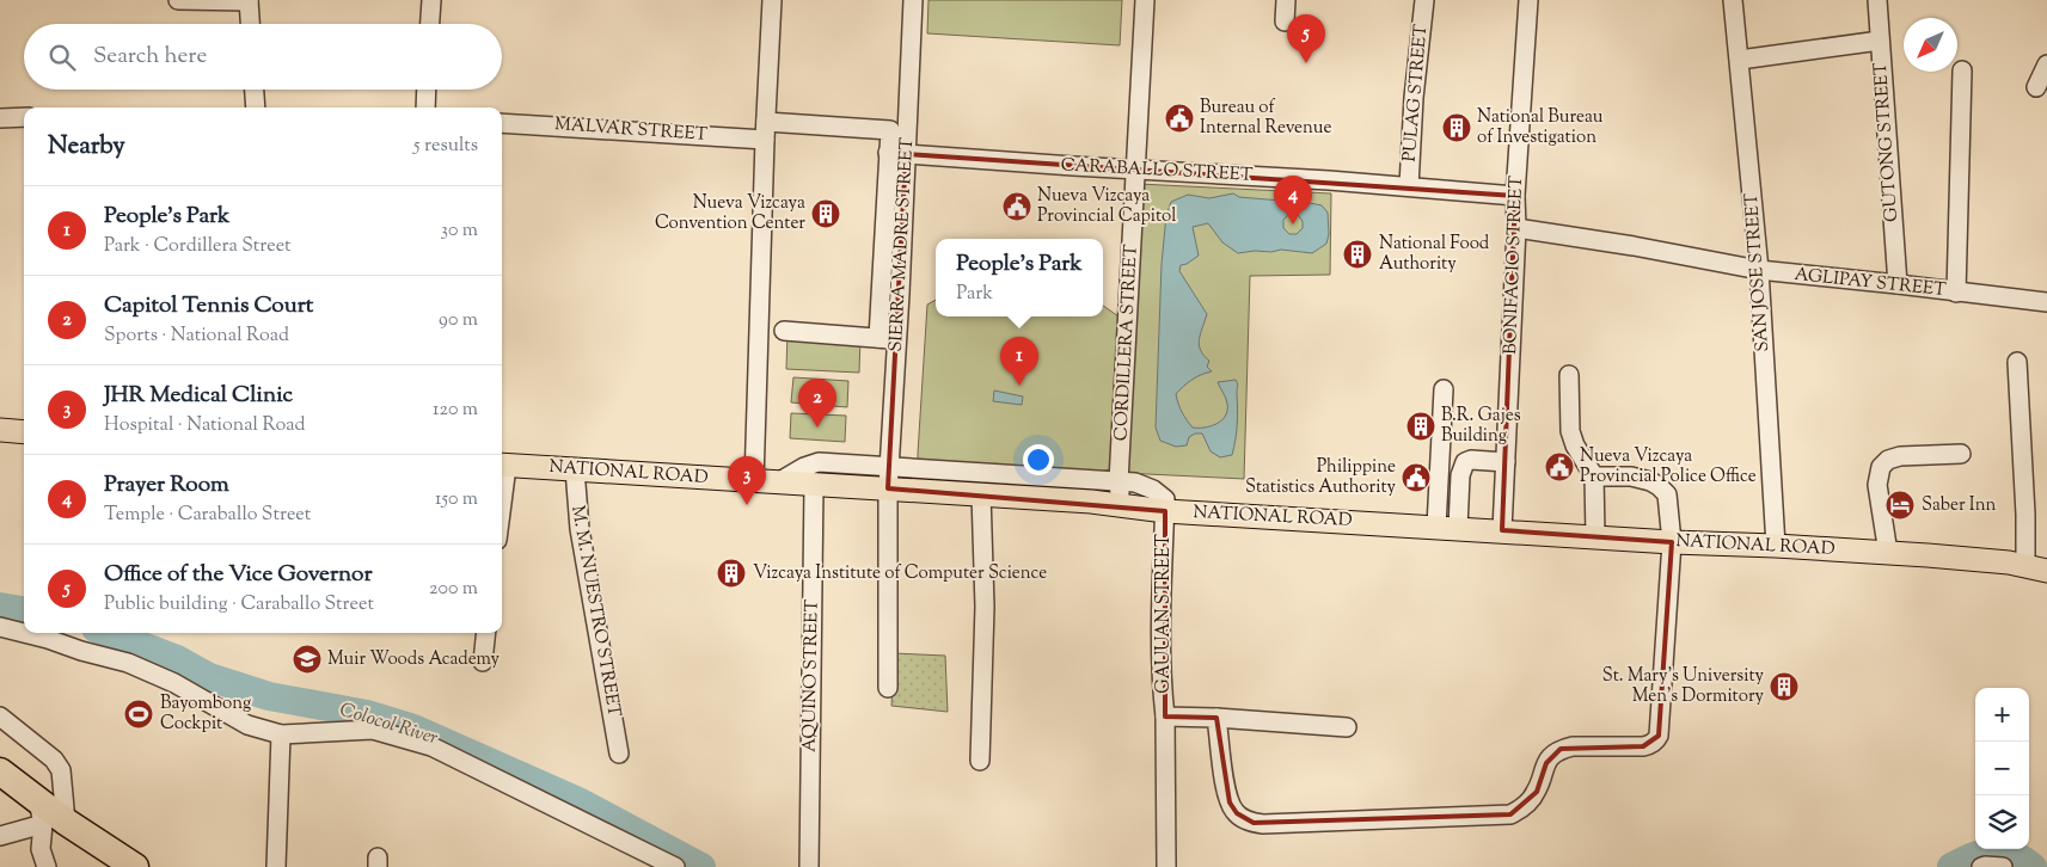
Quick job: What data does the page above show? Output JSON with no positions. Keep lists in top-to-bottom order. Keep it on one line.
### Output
{"streets":{"main road":["NATIONAL ROAD"],"street":["PULAG STREET","MALVAR STREET","GUTONG STREET","CARABALLO STREET","SIERRA MADRE STREET","BONIFACIO STREET","SAN JOSE STREET","AGLIPAY STREET","CORDILLERA STREET","M. M. NUESTRO STREET","GAUUAN STREET","AQUINO STREET"]},"crossings":[["PULAG STREET","CARABALLO STREET"],["MALVAR STREET","CARABALLO STREET"],["GUTONG STREET","AGLIPAY STREET"],["CARABALLO STREET","SIERRA MADRE STREET"],["CARABALLO STREET","BONIFACIO STREET"],["CARABALLO STREET","CORDILLERA STREET"],["SIERRA MADRE STREET","NATIONAL ROAD"],["BONIFACIO STREET","AGLIPAY STREET"],["BONIFACIO STREET","NATIONAL ROAD"],["SAN JOSE STREET","AGLIPAY STREET"],["SAN JOSE STREET","NATIONAL ROAD"],["CORDILLERA STREET","NATIONAL ROAD"],["NATIONAL ROAD","M. M. NUESTRO STREET"],["NATIONAL ROAD","GAUUAN STREET"],["NATIONAL ROAD","AQUINO STREET"]],"water":["Colocol River"],"places":{"public building":["Bureau of Internal Revenue","Nueva Vizcaya Provincial Capitol","Nueva Vizcaya Provincial Police Office","Philippine Statistics Authority"],"building":["National Bureau of Investigation","Nueva Vizcaya Convention Center","National Food Authority","B.R. Gajes Building","Vizcaya Institute of Computer Science","St. Mary's University Men's Dormitory"],"hotel":["Saber Inn"],"school or university":["Muir Woods Academy"],"sports":["Bayombong Cockpit"]},"north":"bottom left","page":{"pins":["5","4","1","2","3"],"search":"Search here","heading":["Nearby","5 results"],"list":[{"mark":"1","name":"People's Park","note":"Park · Cordillera Street","value":"30 m"},{"mark":"2","name":"Capitol Tennis Court","note":"Sports · National Road","value":"90 m"},{"mark":"3","name":"JHR Medical Clinic","note":"Hospital · National Road","value":"120 m"},{"mark":"4","name":"Prayer Room","note":"Temple · Caraballo Street","value":"150 m"},{"mark":"5","name":"Office of the Vice Governor","note":"Public building · Caraballo Street","value":"200 m"}],"popup":["People's Park","Park"],"map_buttons":["+","−"]}}
